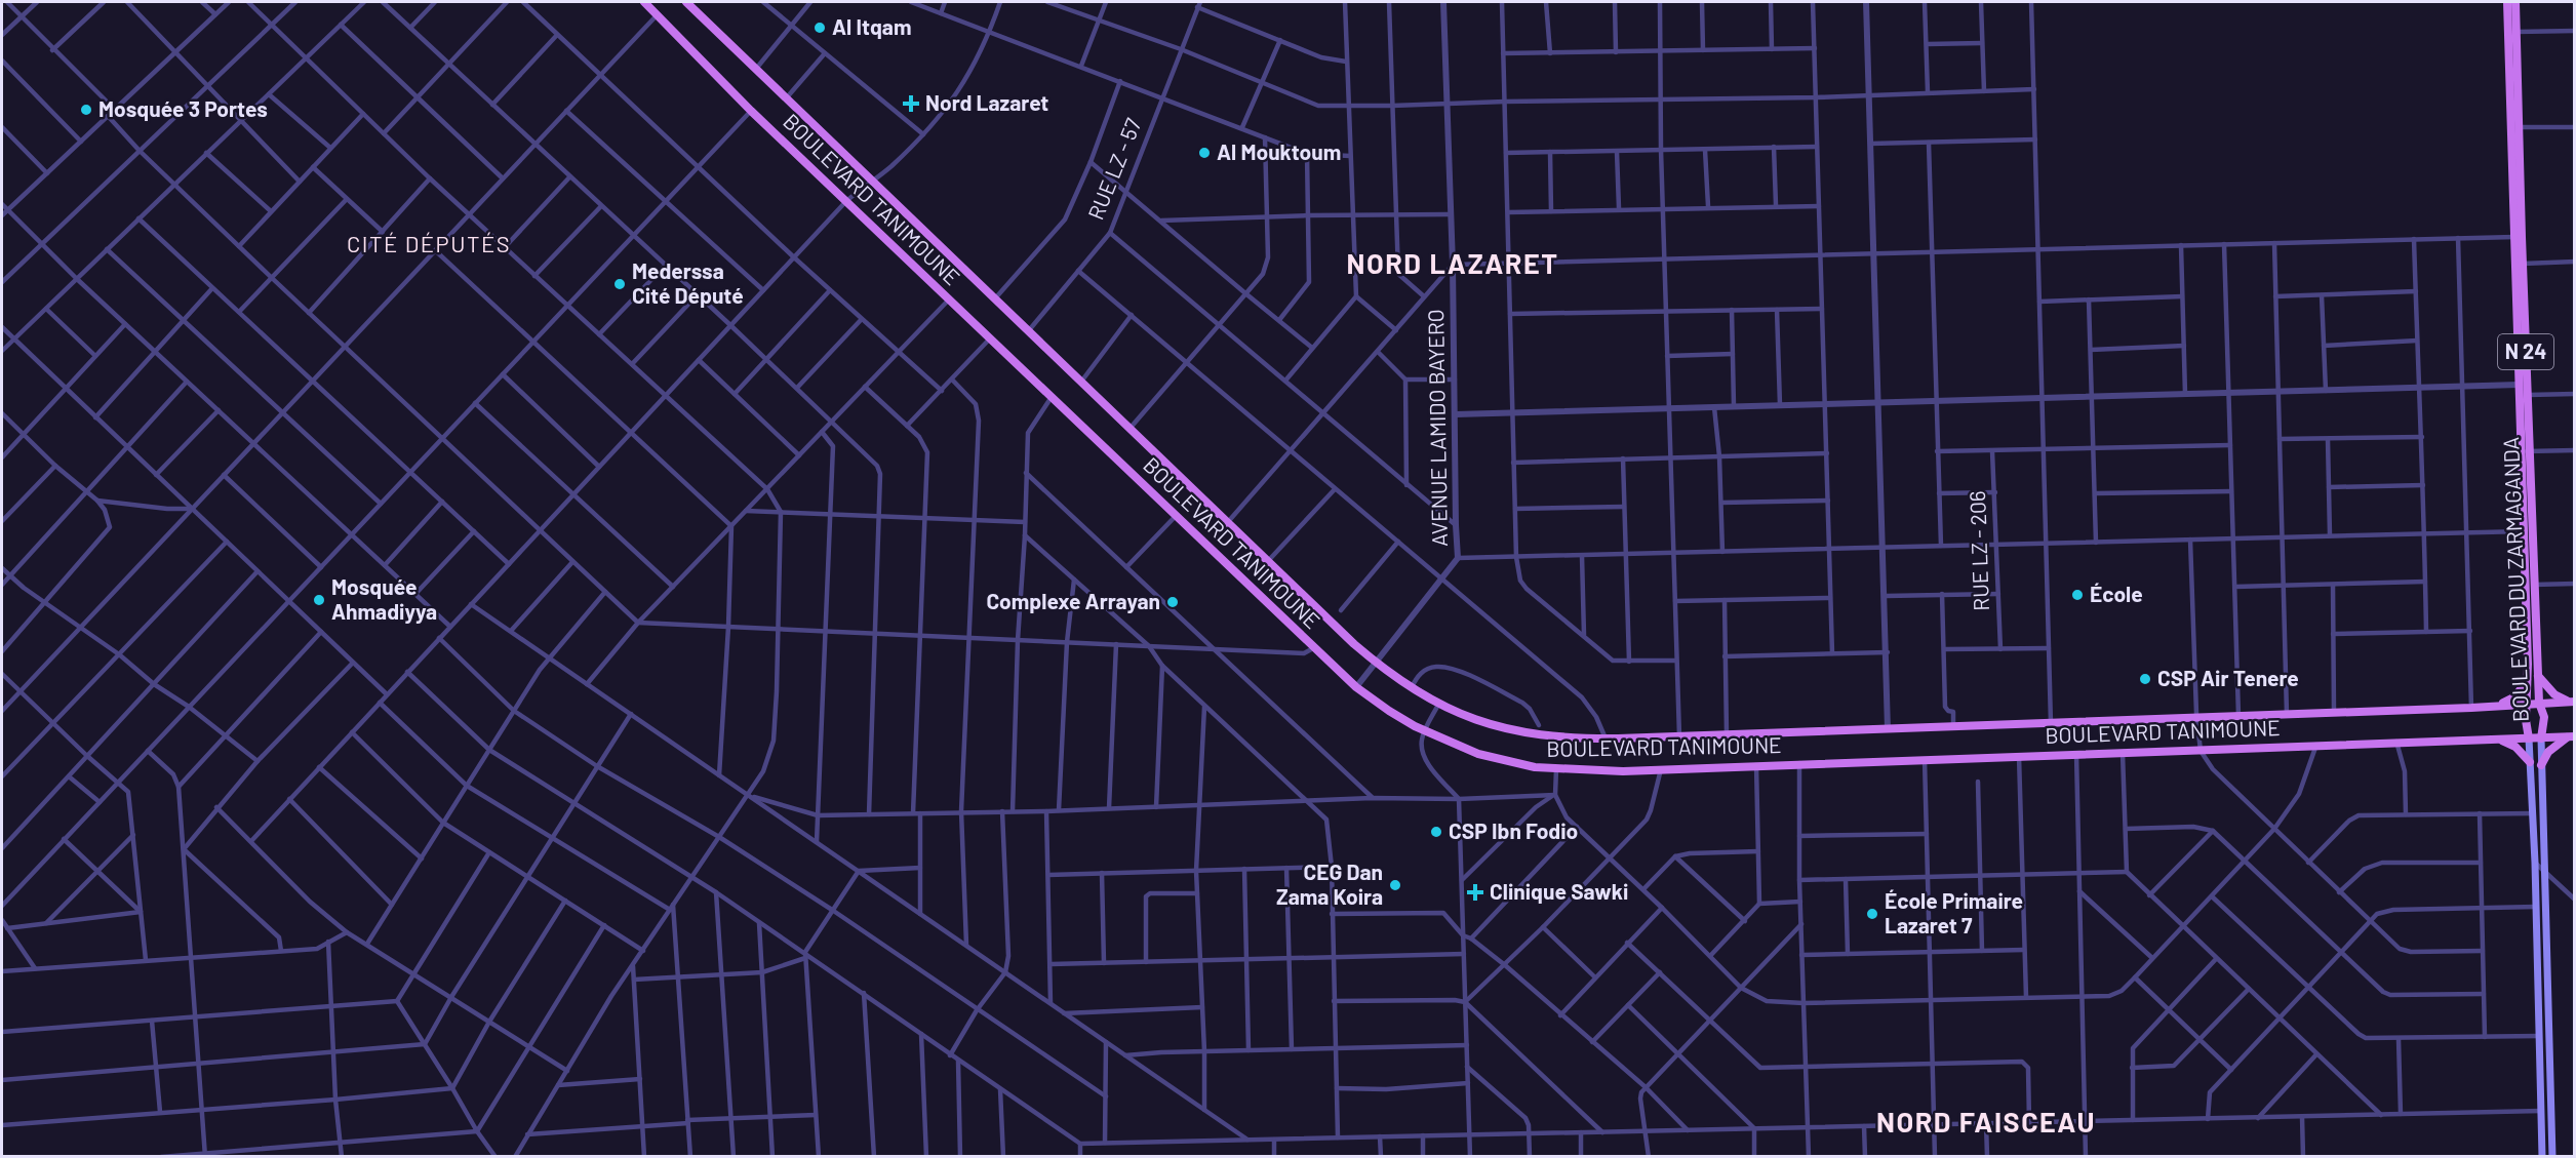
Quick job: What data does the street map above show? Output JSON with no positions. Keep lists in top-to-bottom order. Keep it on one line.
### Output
{"streets":{"main road":["BOULEVARD TANIMOUNE","N 24","BOULEVARD DU ZARMAGANDA"],"street":["RUE LZ - 57","AVENUE LAMIDO BAYERO","RUE LZ - 206"]},"crossings":[["RUE LZ - 57","BOULEVARD TANIMOUNE"],["BOULEVARD TANIMOUNE","BOULEVARD DU ZARMAGANDA"]],"districts":["CITÉ DÉPUTÉS","NORD LAZARET","NORD FAISCEAU"],"places":{"other":["Al Itqam","Mosquée 3 Portes","Al Mouktoum","Mederssa Cité Député","École","Mosquée Ahmadiyya","Complexe Arrayan","CSP Air Tenere","CSP Ibn Fodio","CEG Dan Zama Koira","École Primaire Lazaret 7"],"health":["Nord Lazaret","Clinique Sawki"]}}
